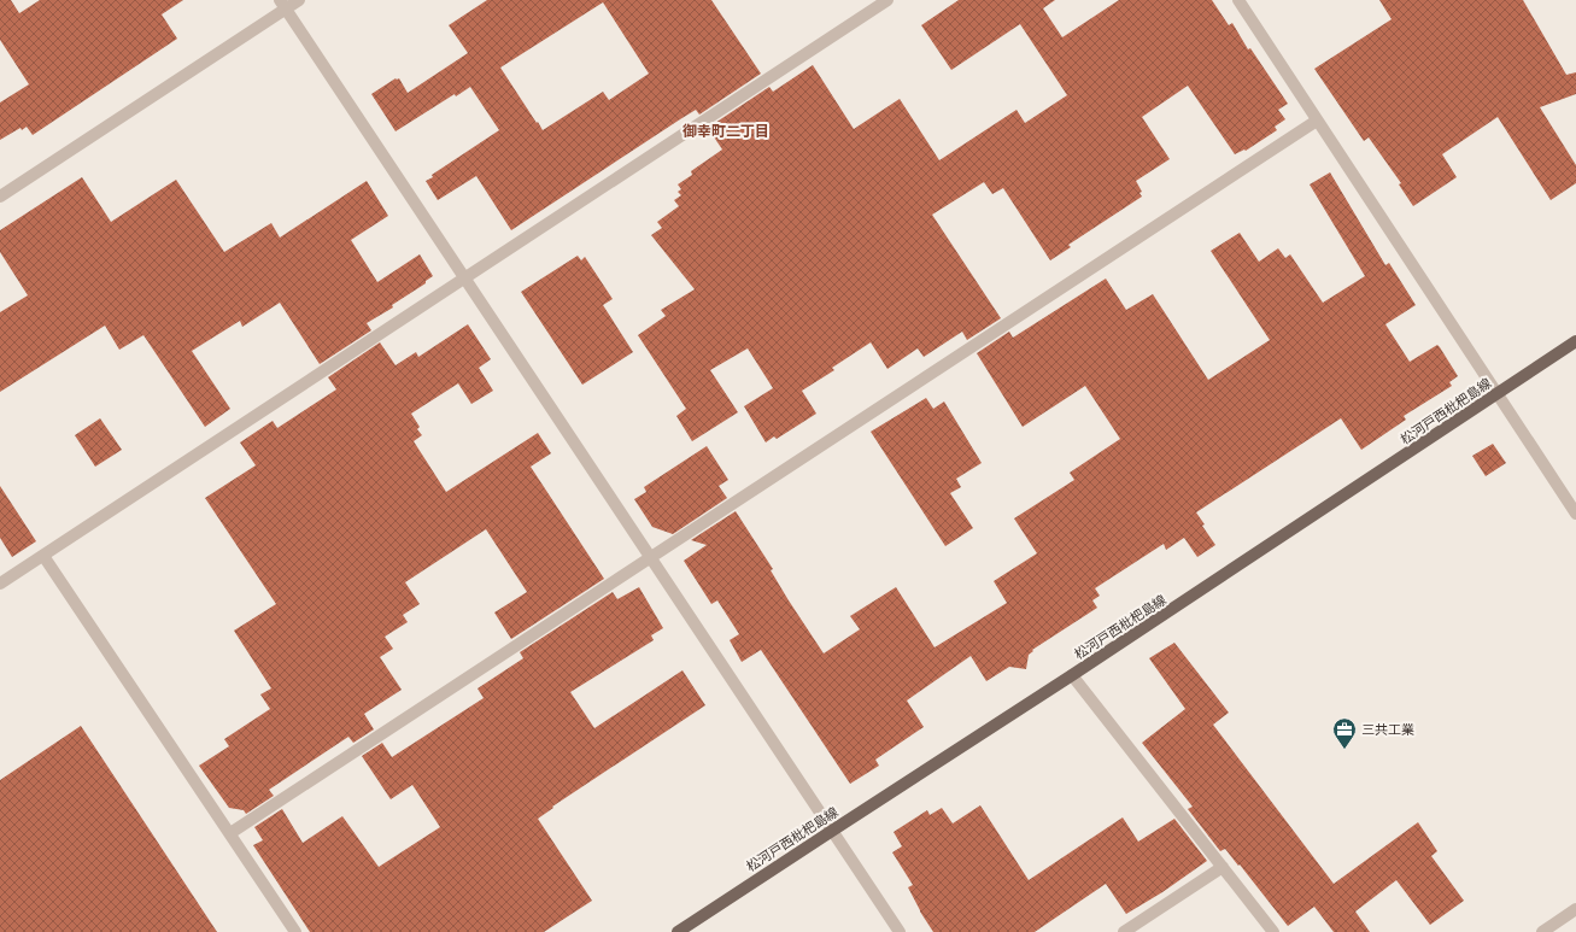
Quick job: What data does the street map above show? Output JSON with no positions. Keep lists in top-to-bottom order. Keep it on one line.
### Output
{"streets":{"main road":["松河戸西枇杷島線"]},"districts":["御幸町二丁目"],"places":{"office":["三共工業"]}}
